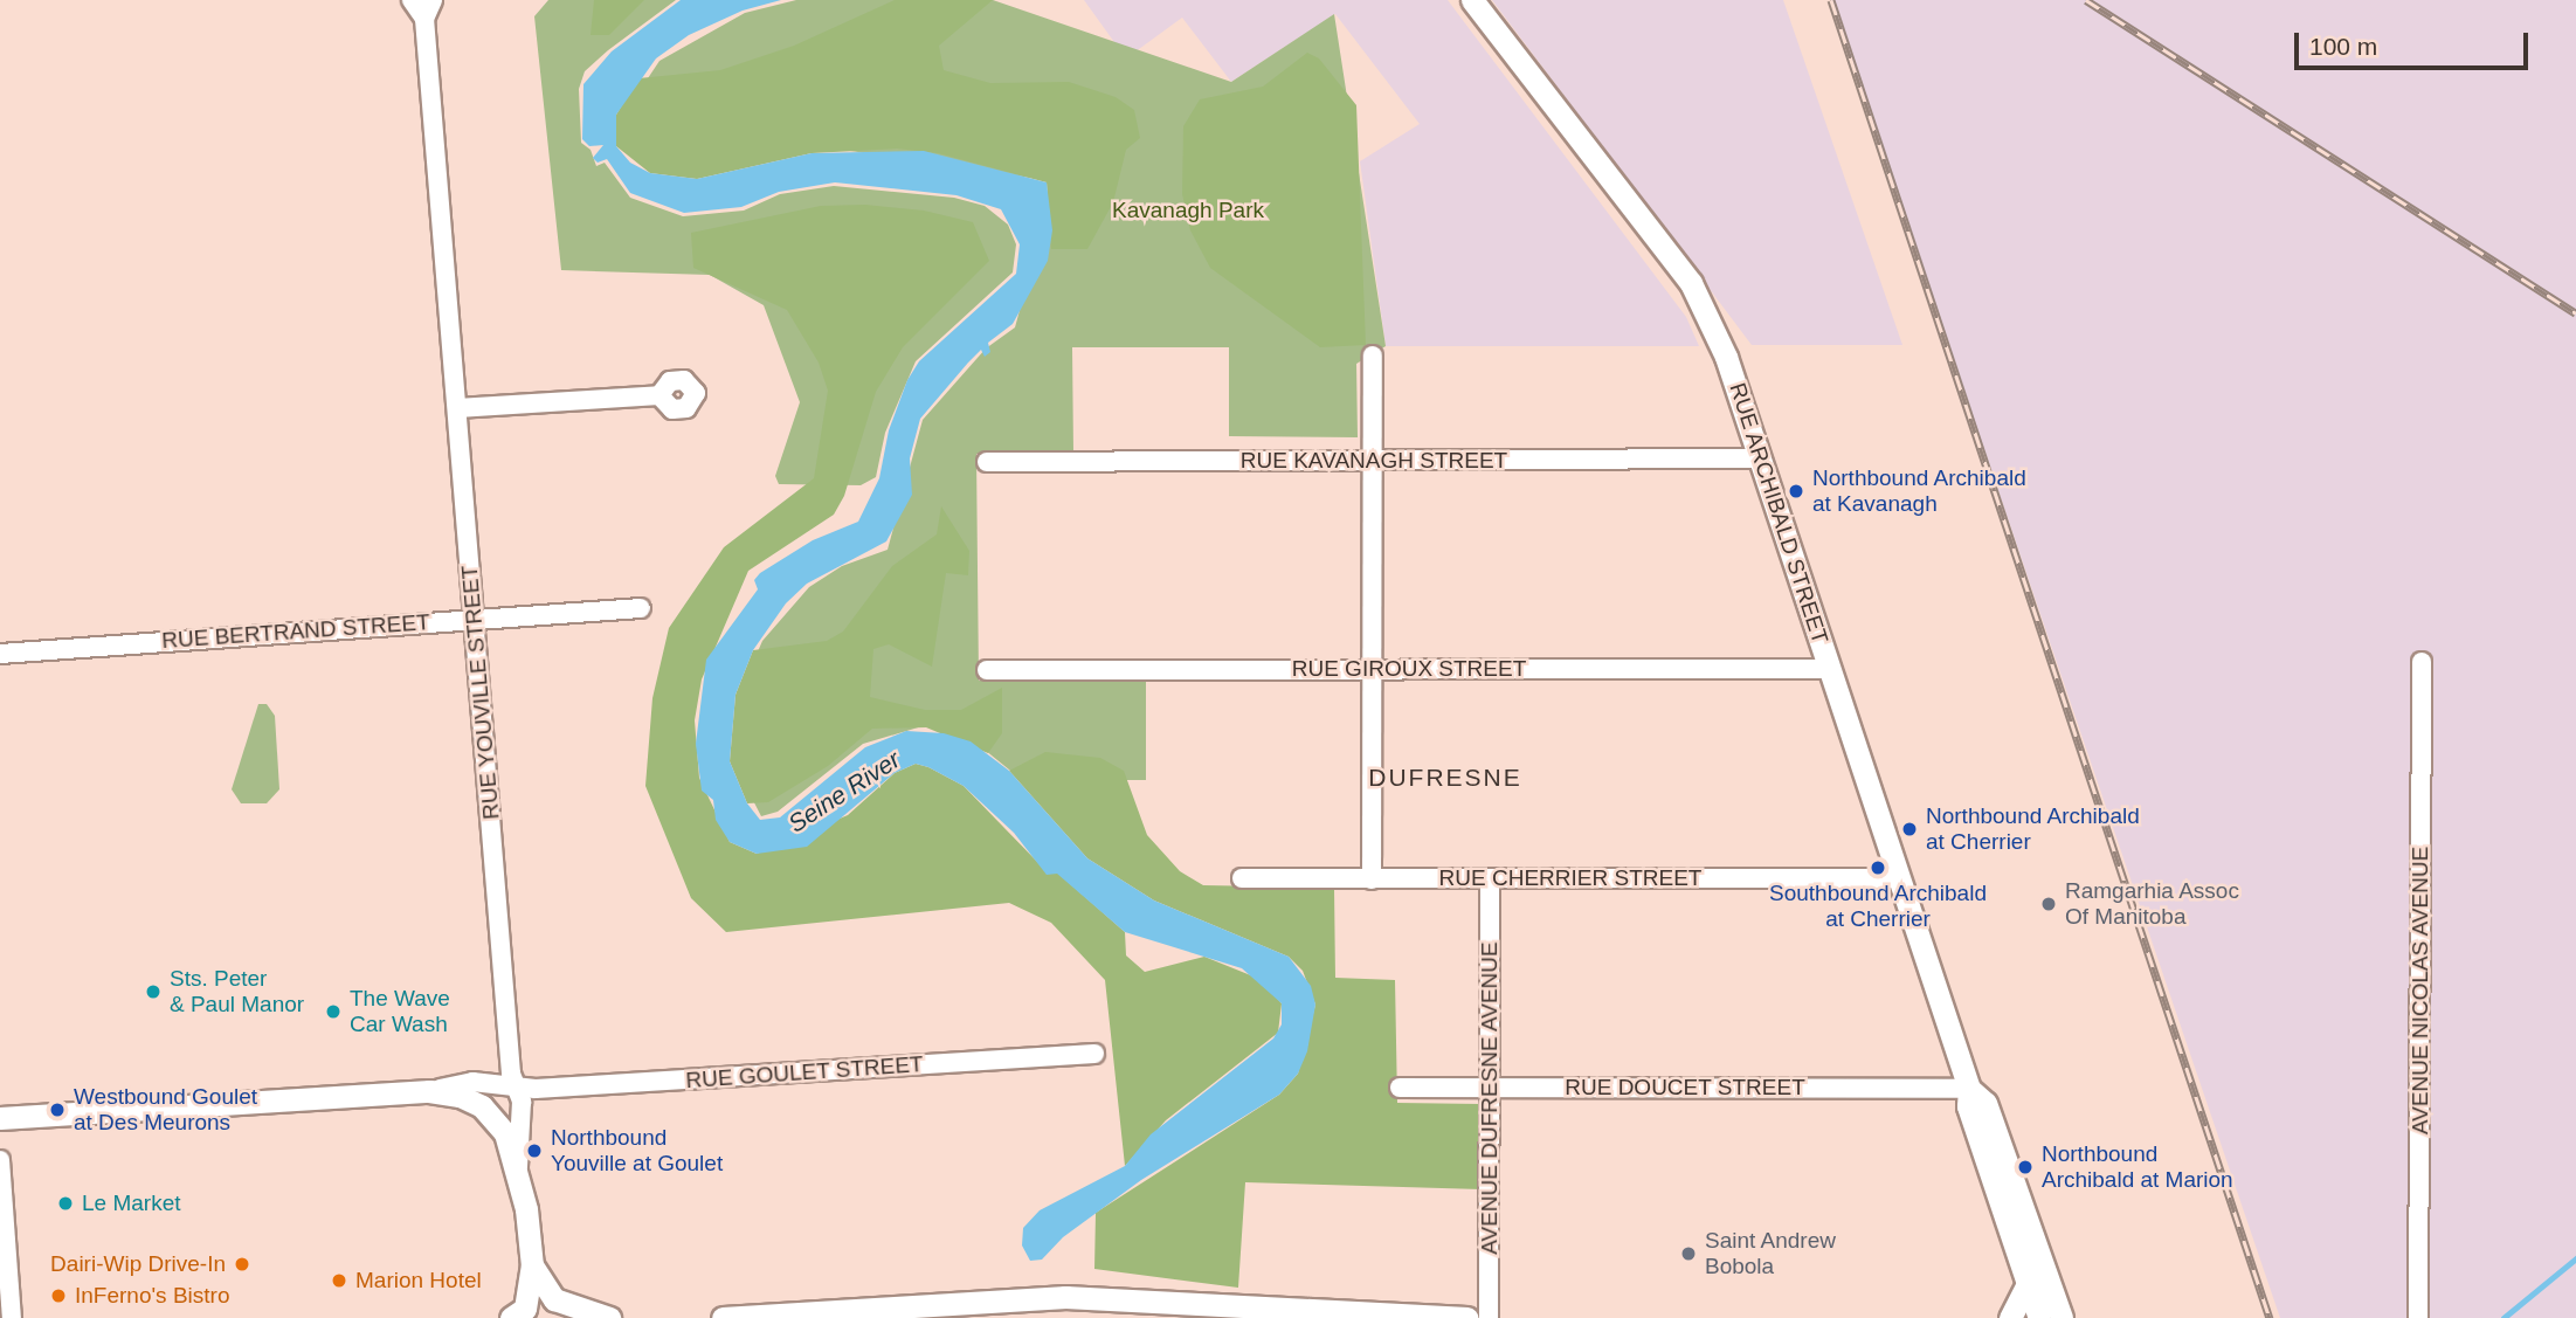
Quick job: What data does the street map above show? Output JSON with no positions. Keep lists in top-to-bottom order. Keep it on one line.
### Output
{"streets":{"main road":["RUE ARCHIBALD STREET","RUE YOUVILLE STREET"],"street":["RUE KAVANAGH STREET","RUE BERTRAND STREET","RUE GIROUX STREET","RUE CHERRIER STREET","AVENUE NICOLAS AVENUE","RUE GOULET STREET","RUE DOUCET STREET","AVENUE DUFRESNE AVENUE"]},"crossings":[["RUE KAVANAGH STREET","RUE ARCHIBALD STREET"],["RUE ARCHIBALD STREET","RUE GIROUX STREET"],["RUE ARCHIBALD STREET","RUE CHERRIER STREET"],["RUE ARCHIBALD STREET","RUE DOUCET STREET"],["RUE BERTRAND STREET","RUE YOUVILLE STREET"],["RUE YOUVILLE STREET","RUE GOULET STREET"],["RUE CHERRIER STREET","AVENUE DUFRESNE AVENUE"],["RUE DOUCET STREET","AVENUE DUFRESNE AVENUE"]],"districts":["DUFRESNE"],"water":["Seine River"],"parks":["Kavanagh Park"],"places":["Northbound Archibald at Kavanagh","Northbound Archibald at Cherrier","Southbound Archibald at Cherrier","Ramgarhia Assoc Of Manitoba","Sts. Peter & Paul Manor","The Wave Car Wash","Westbound Goulet at Des Meurons","Northbound Youville at Goulet","Northbound Archibald at Marion","Le Market","Saint Andrew Bobola","Dairi-Wip Drive-In","Marion Hotel","InFerno's Bistro"],"scale_bar":"100 m"}
